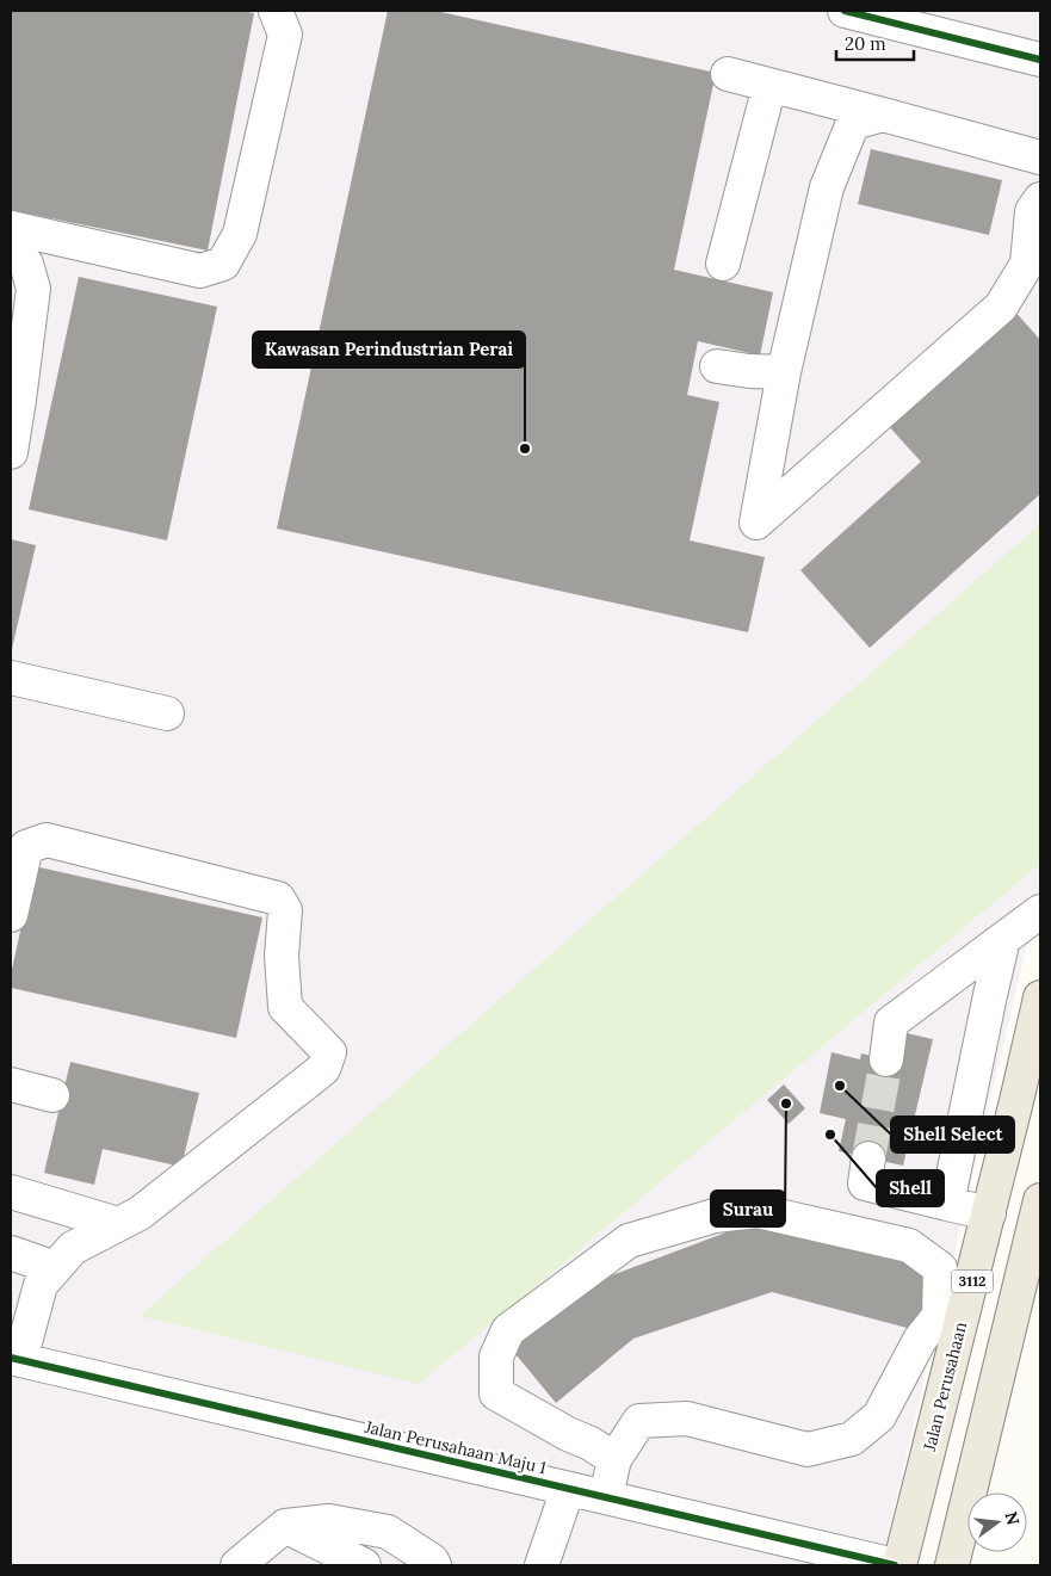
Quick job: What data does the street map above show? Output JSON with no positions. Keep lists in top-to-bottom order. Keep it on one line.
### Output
{"streets":{"main road":["3112","Jalan Perusahaan"],"street":["Jalan Perusahaan Maju 1"]},"places":["Kawasan Perindustrian Perai","Shell Select","Surau","Shell"],"scale_bar":"20 m","north":"right"}
